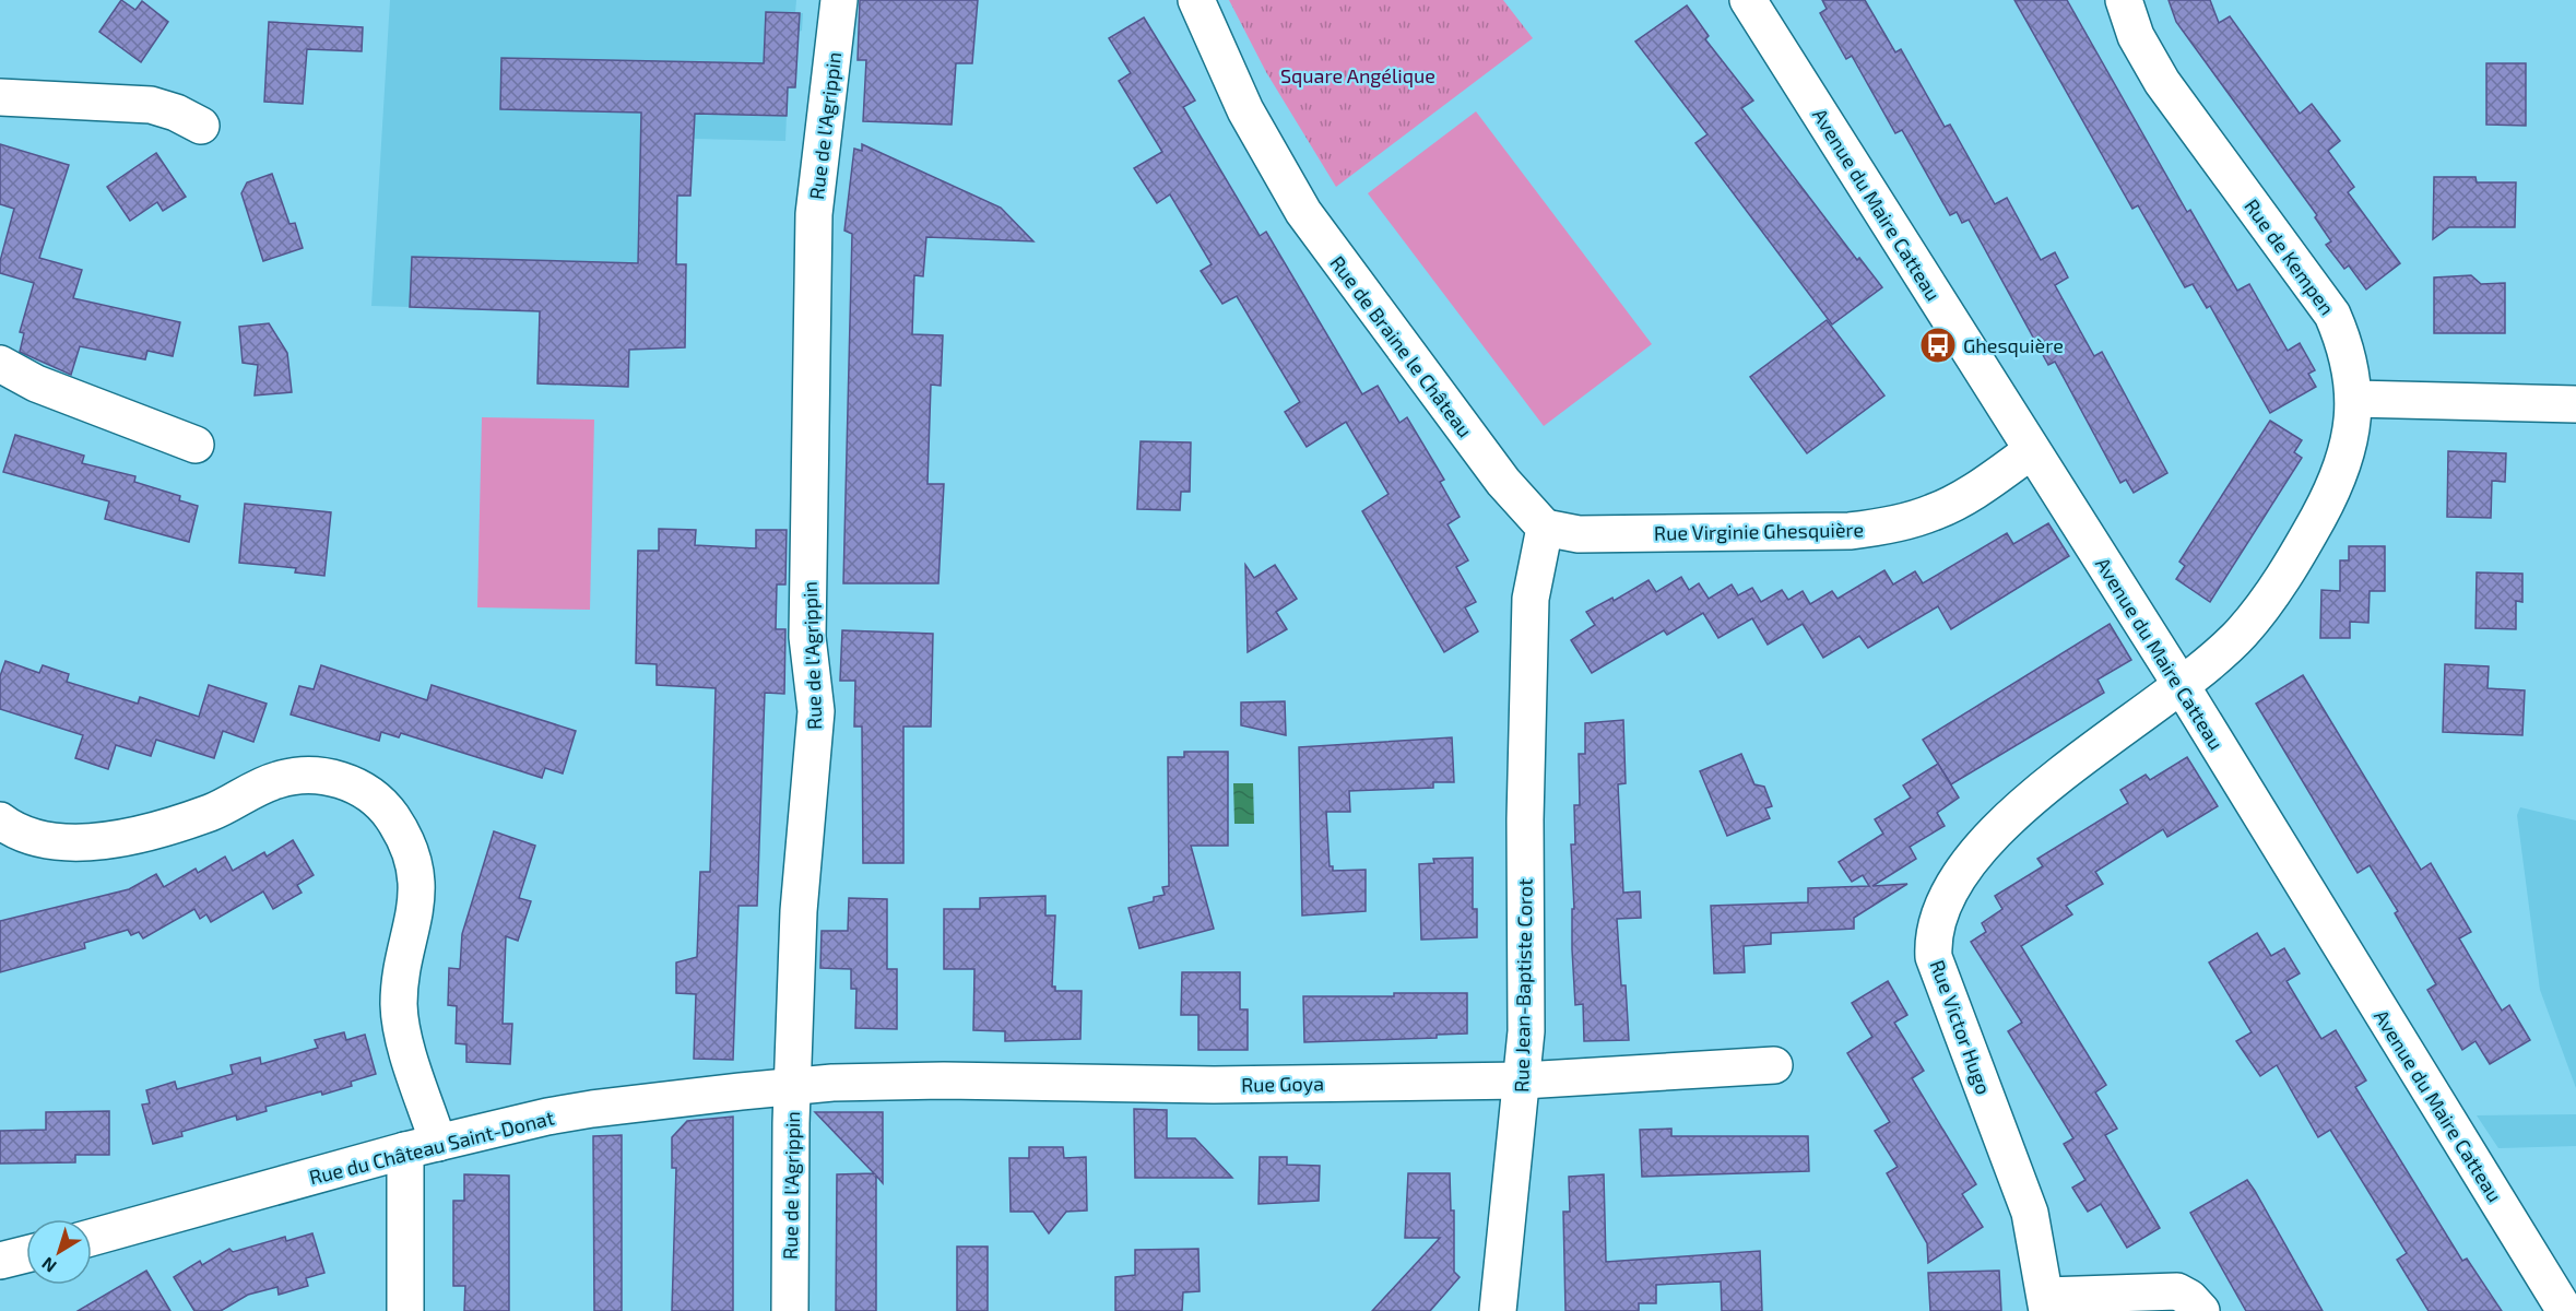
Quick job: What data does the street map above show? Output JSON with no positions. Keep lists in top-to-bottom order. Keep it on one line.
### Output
{"streets":{"street":["Rue de l'Agrippin","Avenue du Maire Catteau","Rue de Kempen","Rue de Braine le Château","Rue Virginie Ghesquière","Rue Jean-Baptiste Corot","Rue Victor Hugo","Rue Goya","Rue du Château Saint-Donat"]},"crossings":[["Rue de l'Agrippin","Rue Goya"],["Rue de l'Agrippin","Rue du Château Saint-Donat"],["Avenue du Maire Catteau","Rue de Kempen"],["Avenue du Maire Catteau","Rue Virginie Ghesquière"],["Avenue du Maire Catteau","Rue Victor Hugo"],["Rue de Kempen","Rue Victor Hugo"],["Rue de Braine le Château","Rue Virginie Ghesquière"],["Rue de Braine le Château","Rue Jean-Baptiste Corot"],["Rue Virginie Ghesquière","Rue Jean-Baptiste Corot"],["Rue Jean-Baptiste Corot","Rue Goya"],["Rue Goya","Rue du Château Saint-Donat"]],"parks":["Square Angélique"],"places":{"bus stop":["Ghesquière"]},"north":"bottom left"}
